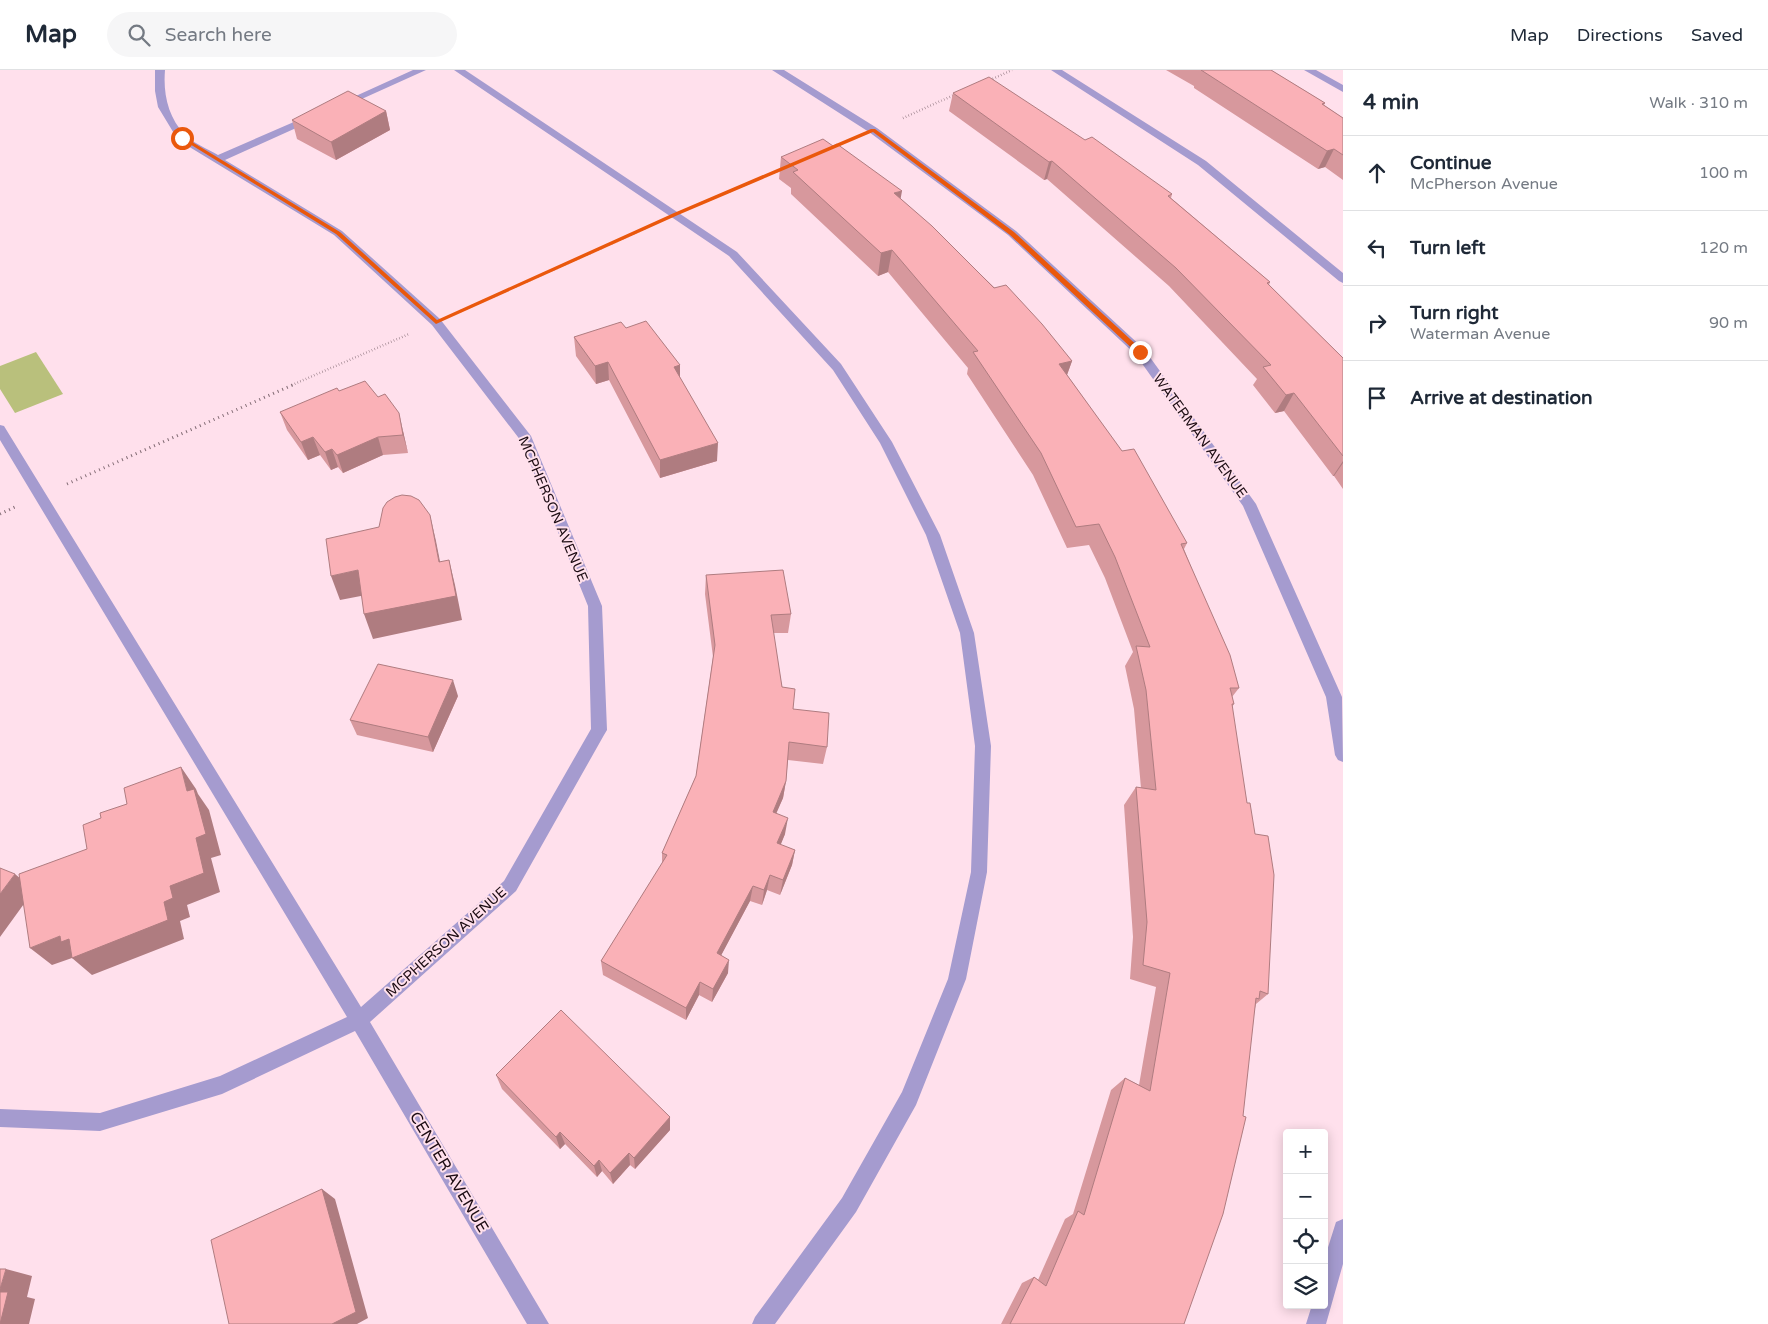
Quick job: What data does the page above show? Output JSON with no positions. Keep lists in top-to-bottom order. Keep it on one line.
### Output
{"streets":{"street":["WATERMAN AVENUE","MCPHERSON AVENUE","CENTER AVENUE"]},"crossings":[["MCPHERSON AVENUE","CENTER AVENUE"]],"page":{"header":"Map","search":"Search here","nav":["Map","Directions","Saved"],"heading":["4 min","Walk · 310 m"],"list":[["Continue","McPherson Avenue","100 m"],["Turn left","120 m"],["Turn right","Waterman Avenue","90 m"],"Arrive at destination"],"map_buttons":["+","−"]}}
